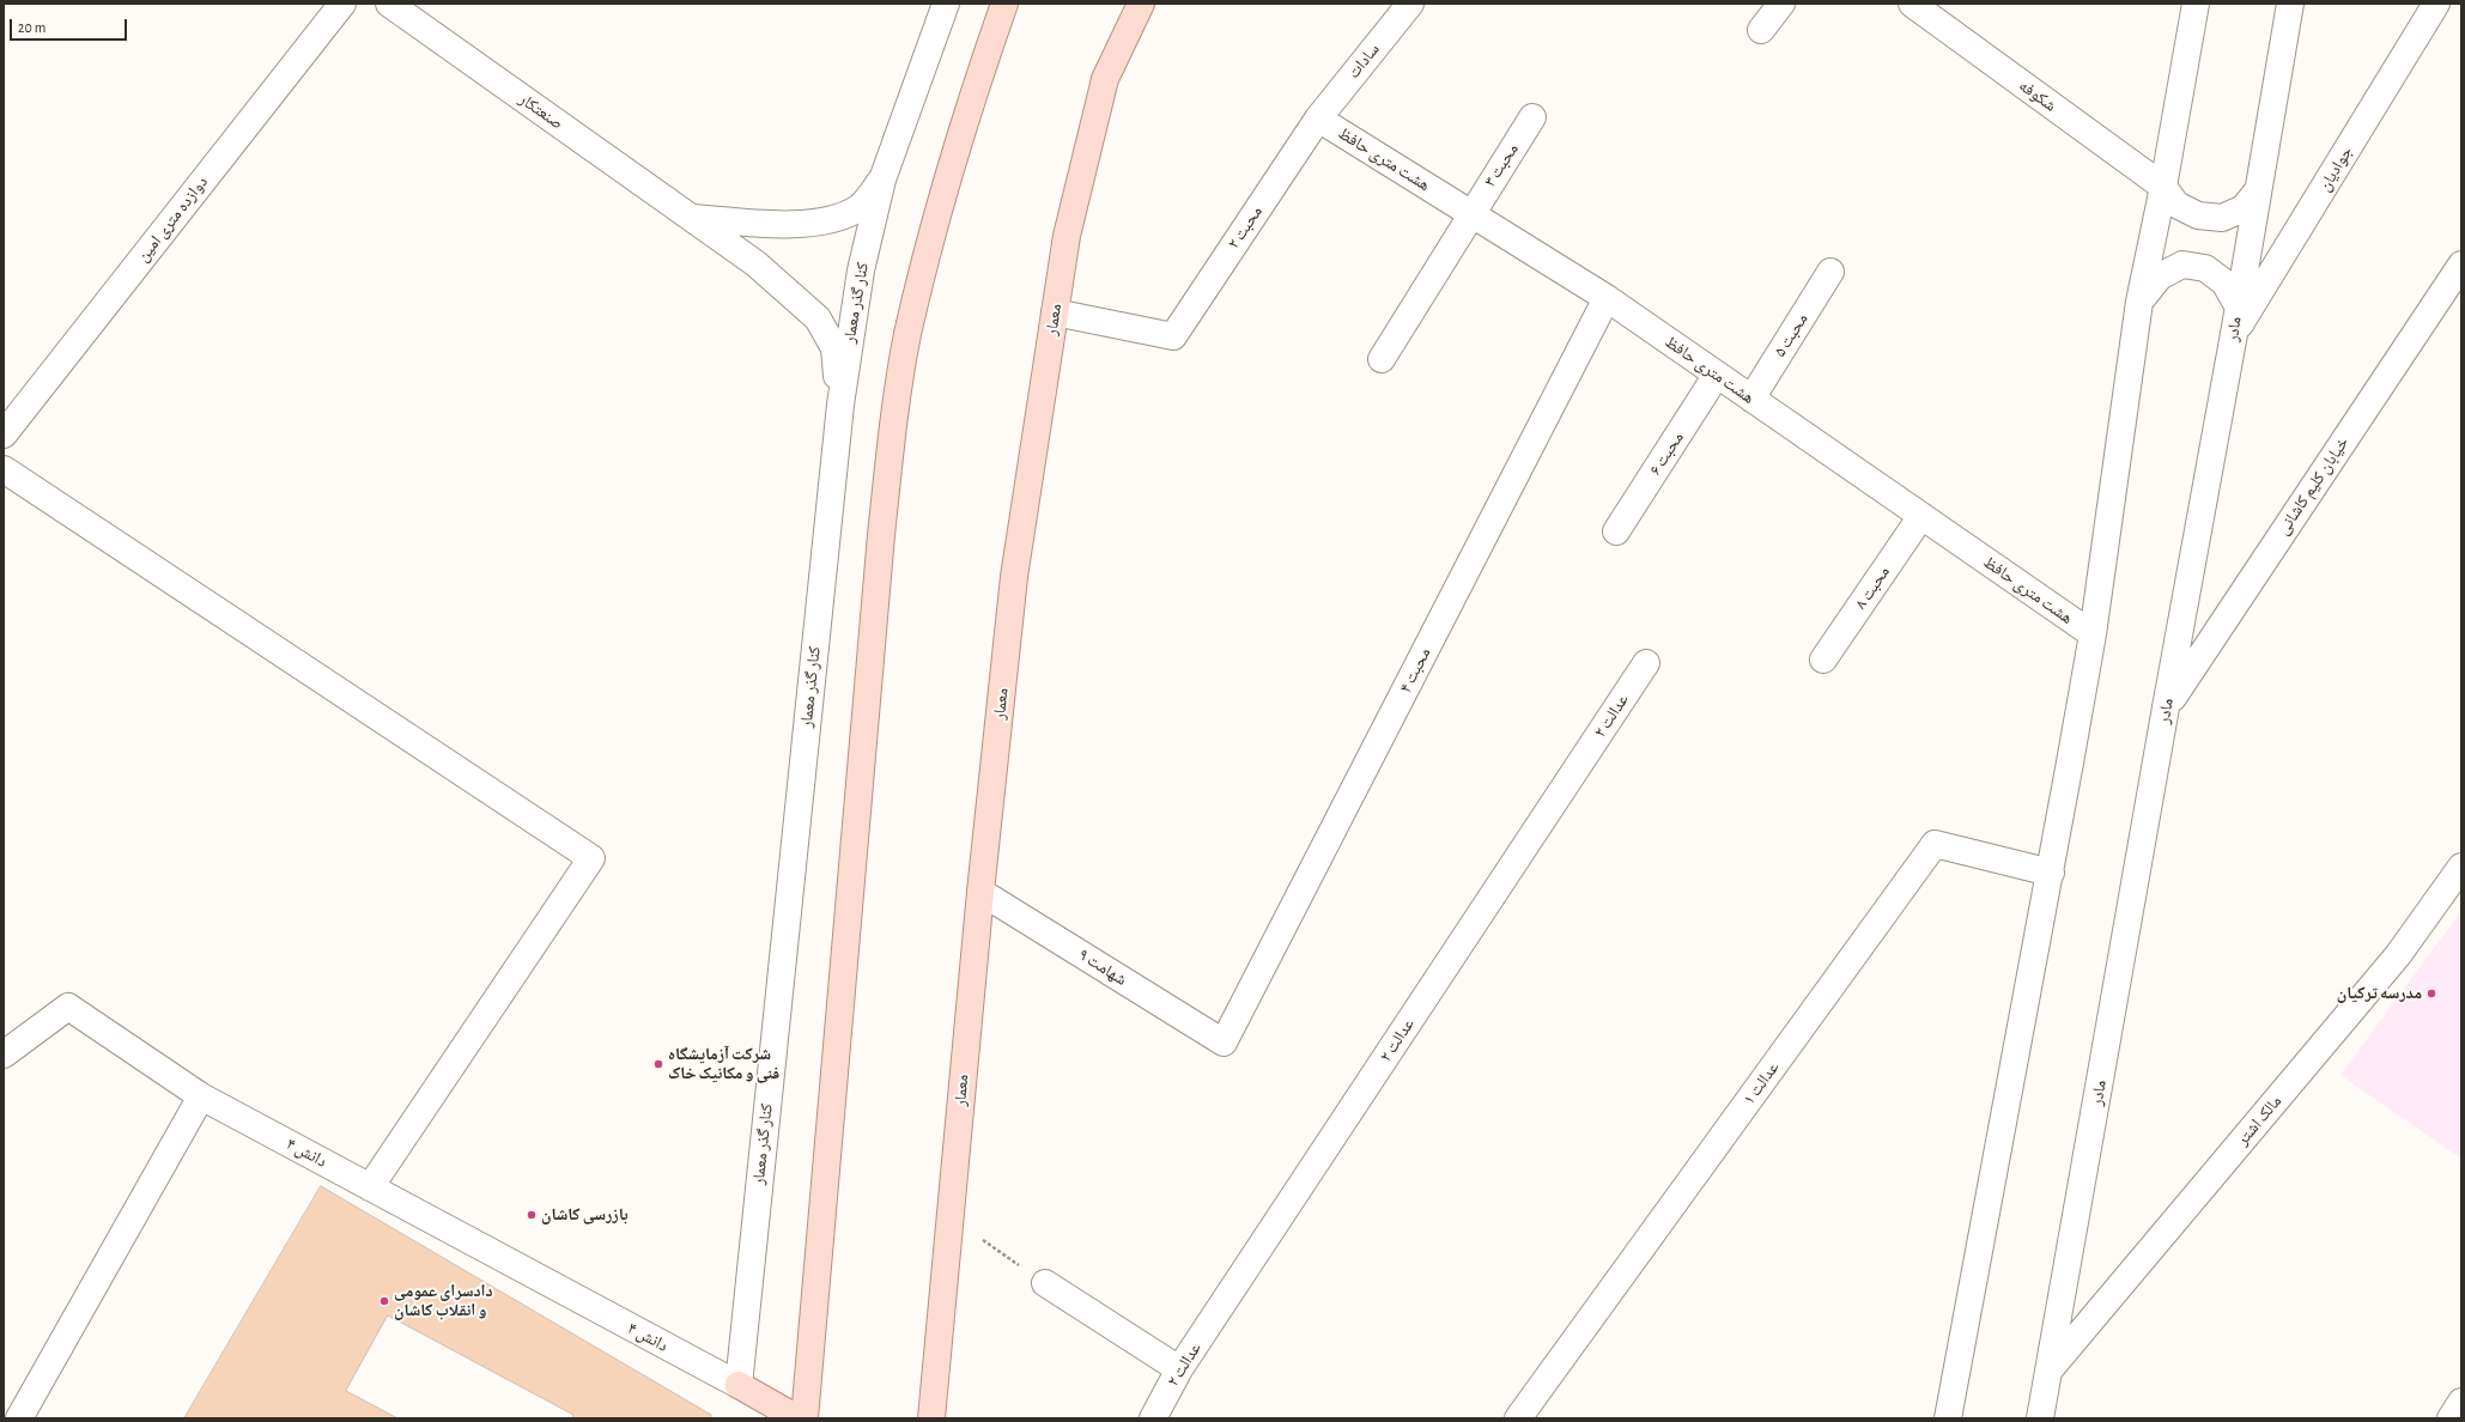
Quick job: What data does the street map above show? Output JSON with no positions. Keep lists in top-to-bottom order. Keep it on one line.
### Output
{"streets":{"main road":["معمار"],"street":["سادات","شکوفه","صنعتکار","هشت متری حافظ","محبت ۳","جوادیان","دوازده متری امین","محبت ۲","کنار گذر معمار","مادر","محبت ۵","محبت ۶","خیابان کلیم کاشانی","محبت ۸","محبت ۴","عدالت ۲","شهامت ۹","عدالت ۱","مالک اشتر","دانش ۴"]},"crossings":[["سادات","هشت متری حافظ"],["سادات","محبت ۲"],["شکوفه","مادر"],["صنعتکار","کنار گذر معمار"],["هشت متری حافظ","محبت ۳"],["هشت متری حافظ","محبت ۲"],["هشت متری حافظ","محبت ۵"],["هشت متری حافظ","محبت ۶"],["هشت متری حافظ","محبت ۸"],["هشت متری حافظ","محبت ۴"],["جوادیان","مادر"],["محبت ۲","معمار"],["کنار گذر معمار","دانش ۴"],["معمار","شهامت ۹"],["مادر","خیابان کلیم کاشانی"],["مادر","مالک اشتر"],["محبت ۴","شهامت ۹"]],"places":["مدرسه ترکیان","شرکت آزمایشگاه فنی و مکانیک خاک","بازرسی کاشان","دادسرای عمومی و انقلاب کاشان"],"scale_bar":"20 m"}
